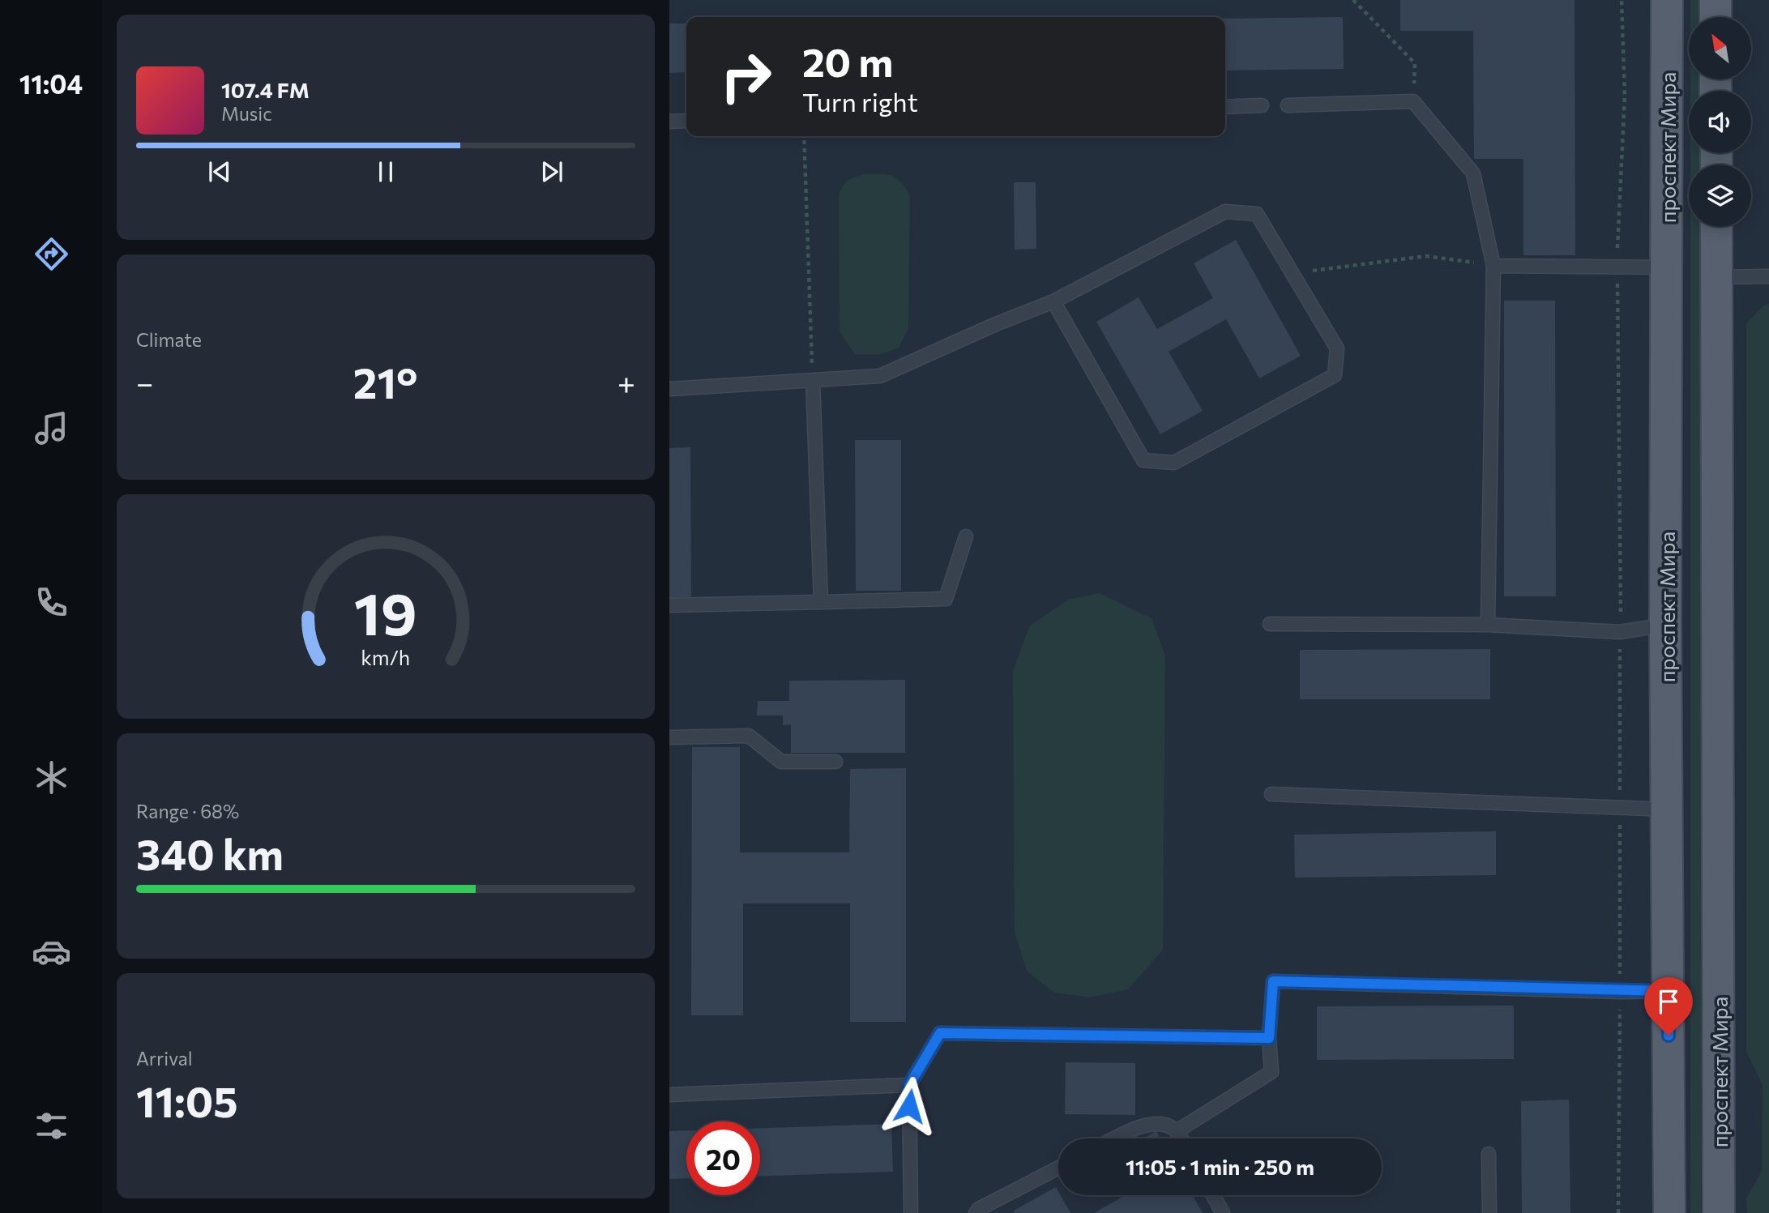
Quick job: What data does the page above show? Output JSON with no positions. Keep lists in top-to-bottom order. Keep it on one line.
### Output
{"streets":{"main road":["проспект Мира"]},"north":"top left","page":{"tabs":"11:04","turn":["20 m","Turn right"],"song":["107.4 FM","Music"],"tile":["Climate",["Range · 68%","340 km"],["Arrival","11:05"]],"heat":["−","21°","+"],"limit":"20","trip":"11:05 · 1 min · 250 m","gauge":["19","km/h"]}}
